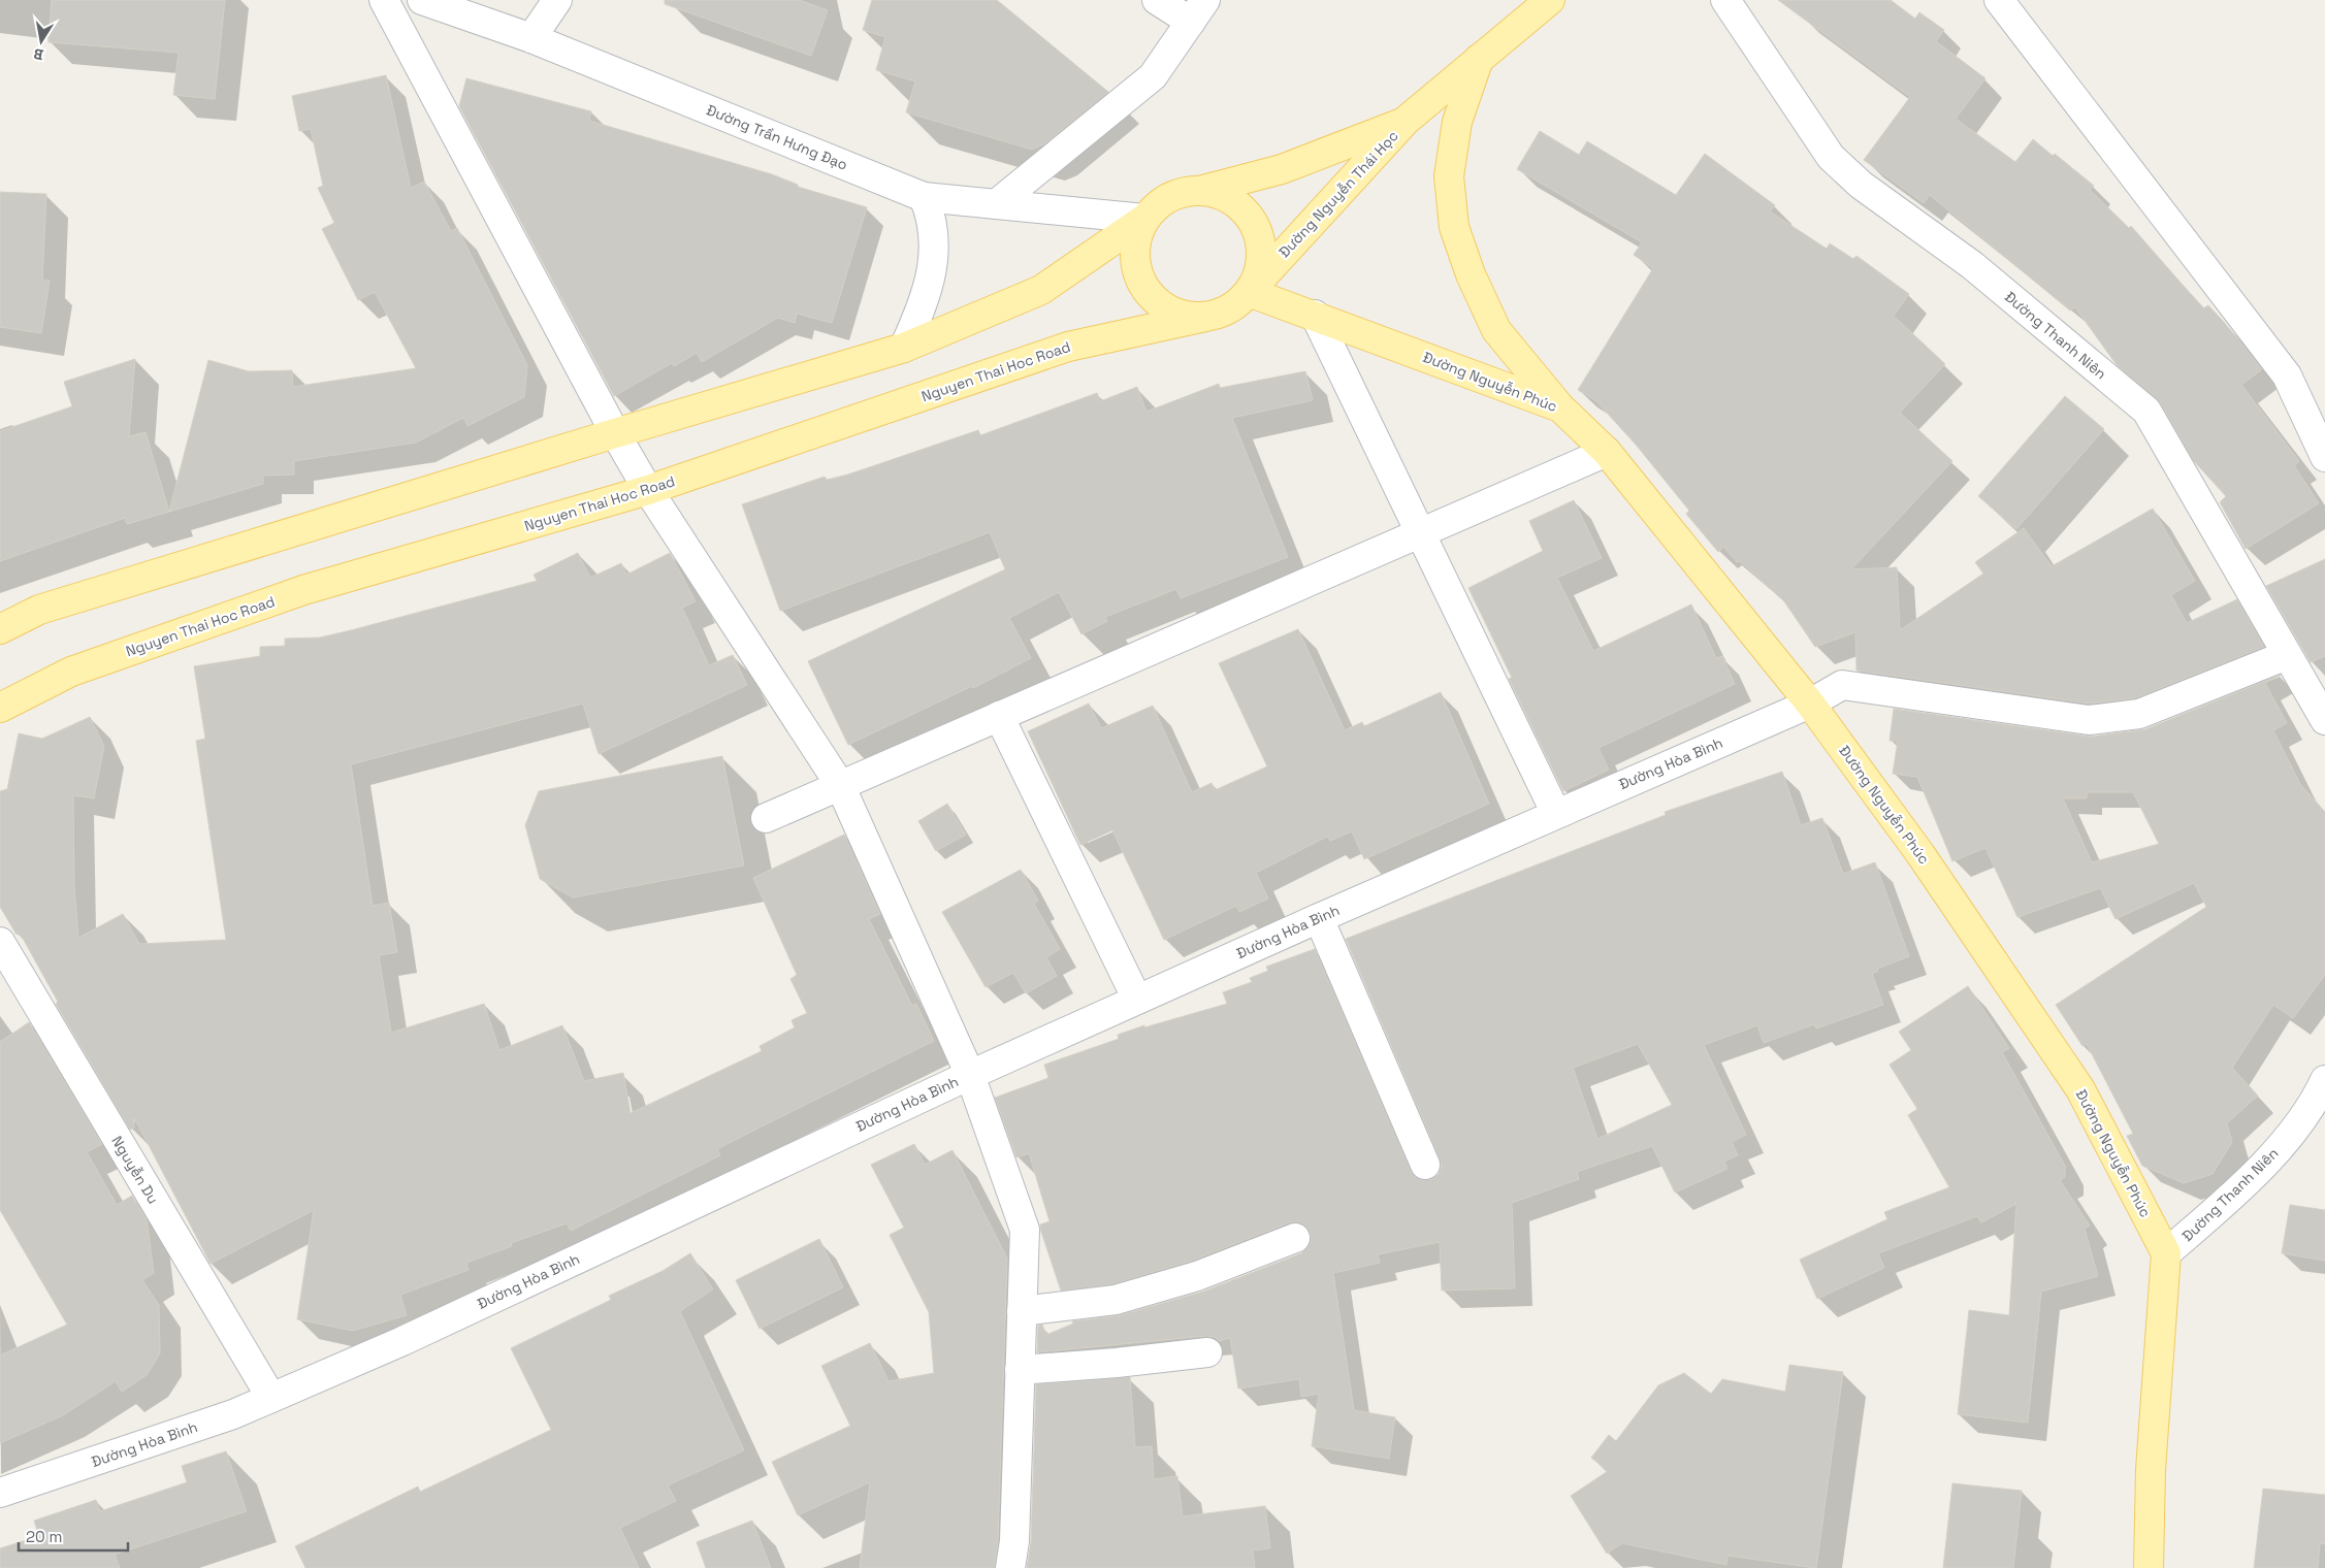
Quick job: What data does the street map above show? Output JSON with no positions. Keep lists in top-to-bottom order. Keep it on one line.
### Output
{"streets":{"main road":["Đường Nguyễn Thái Học","Nguyen Thai Hoc Road","Đường Nguyễn Phúc"],"street":["Đường Trần Hưng Đạo","Đường Thanh Niên","Đường Hòa Bình","Nguyễn Du"]},"crossings":[["Đường Trần Hưng Đạo","Đường Nguyễn Thái Học"],["Đường Trần Hưng Đạo","Nguyen Thai Hoc Road"],["Đường Trần Hưng Đạo","Đường Nguyễn Phúc"],["Đường Nguyễn Thái Học","Nguyen Thai Hoc Road"],["Đường Nguyễn Thái Học","Đường Nguyễn Phúc"],["Đường Thanh Niên","Đường Nguyễn Phúc"],["Đường Thanh Niên","Đường Hòa Bình"],["Nguyen Thai Hoc Road","Đường Nguyễn Phúc"],["Đường Nguyễn Phúc","Đường Hòa Bình"],["Đường Hòa Bình","Nguyễn Du"]],"scale_bar":"20 m","north":"bottom"}
